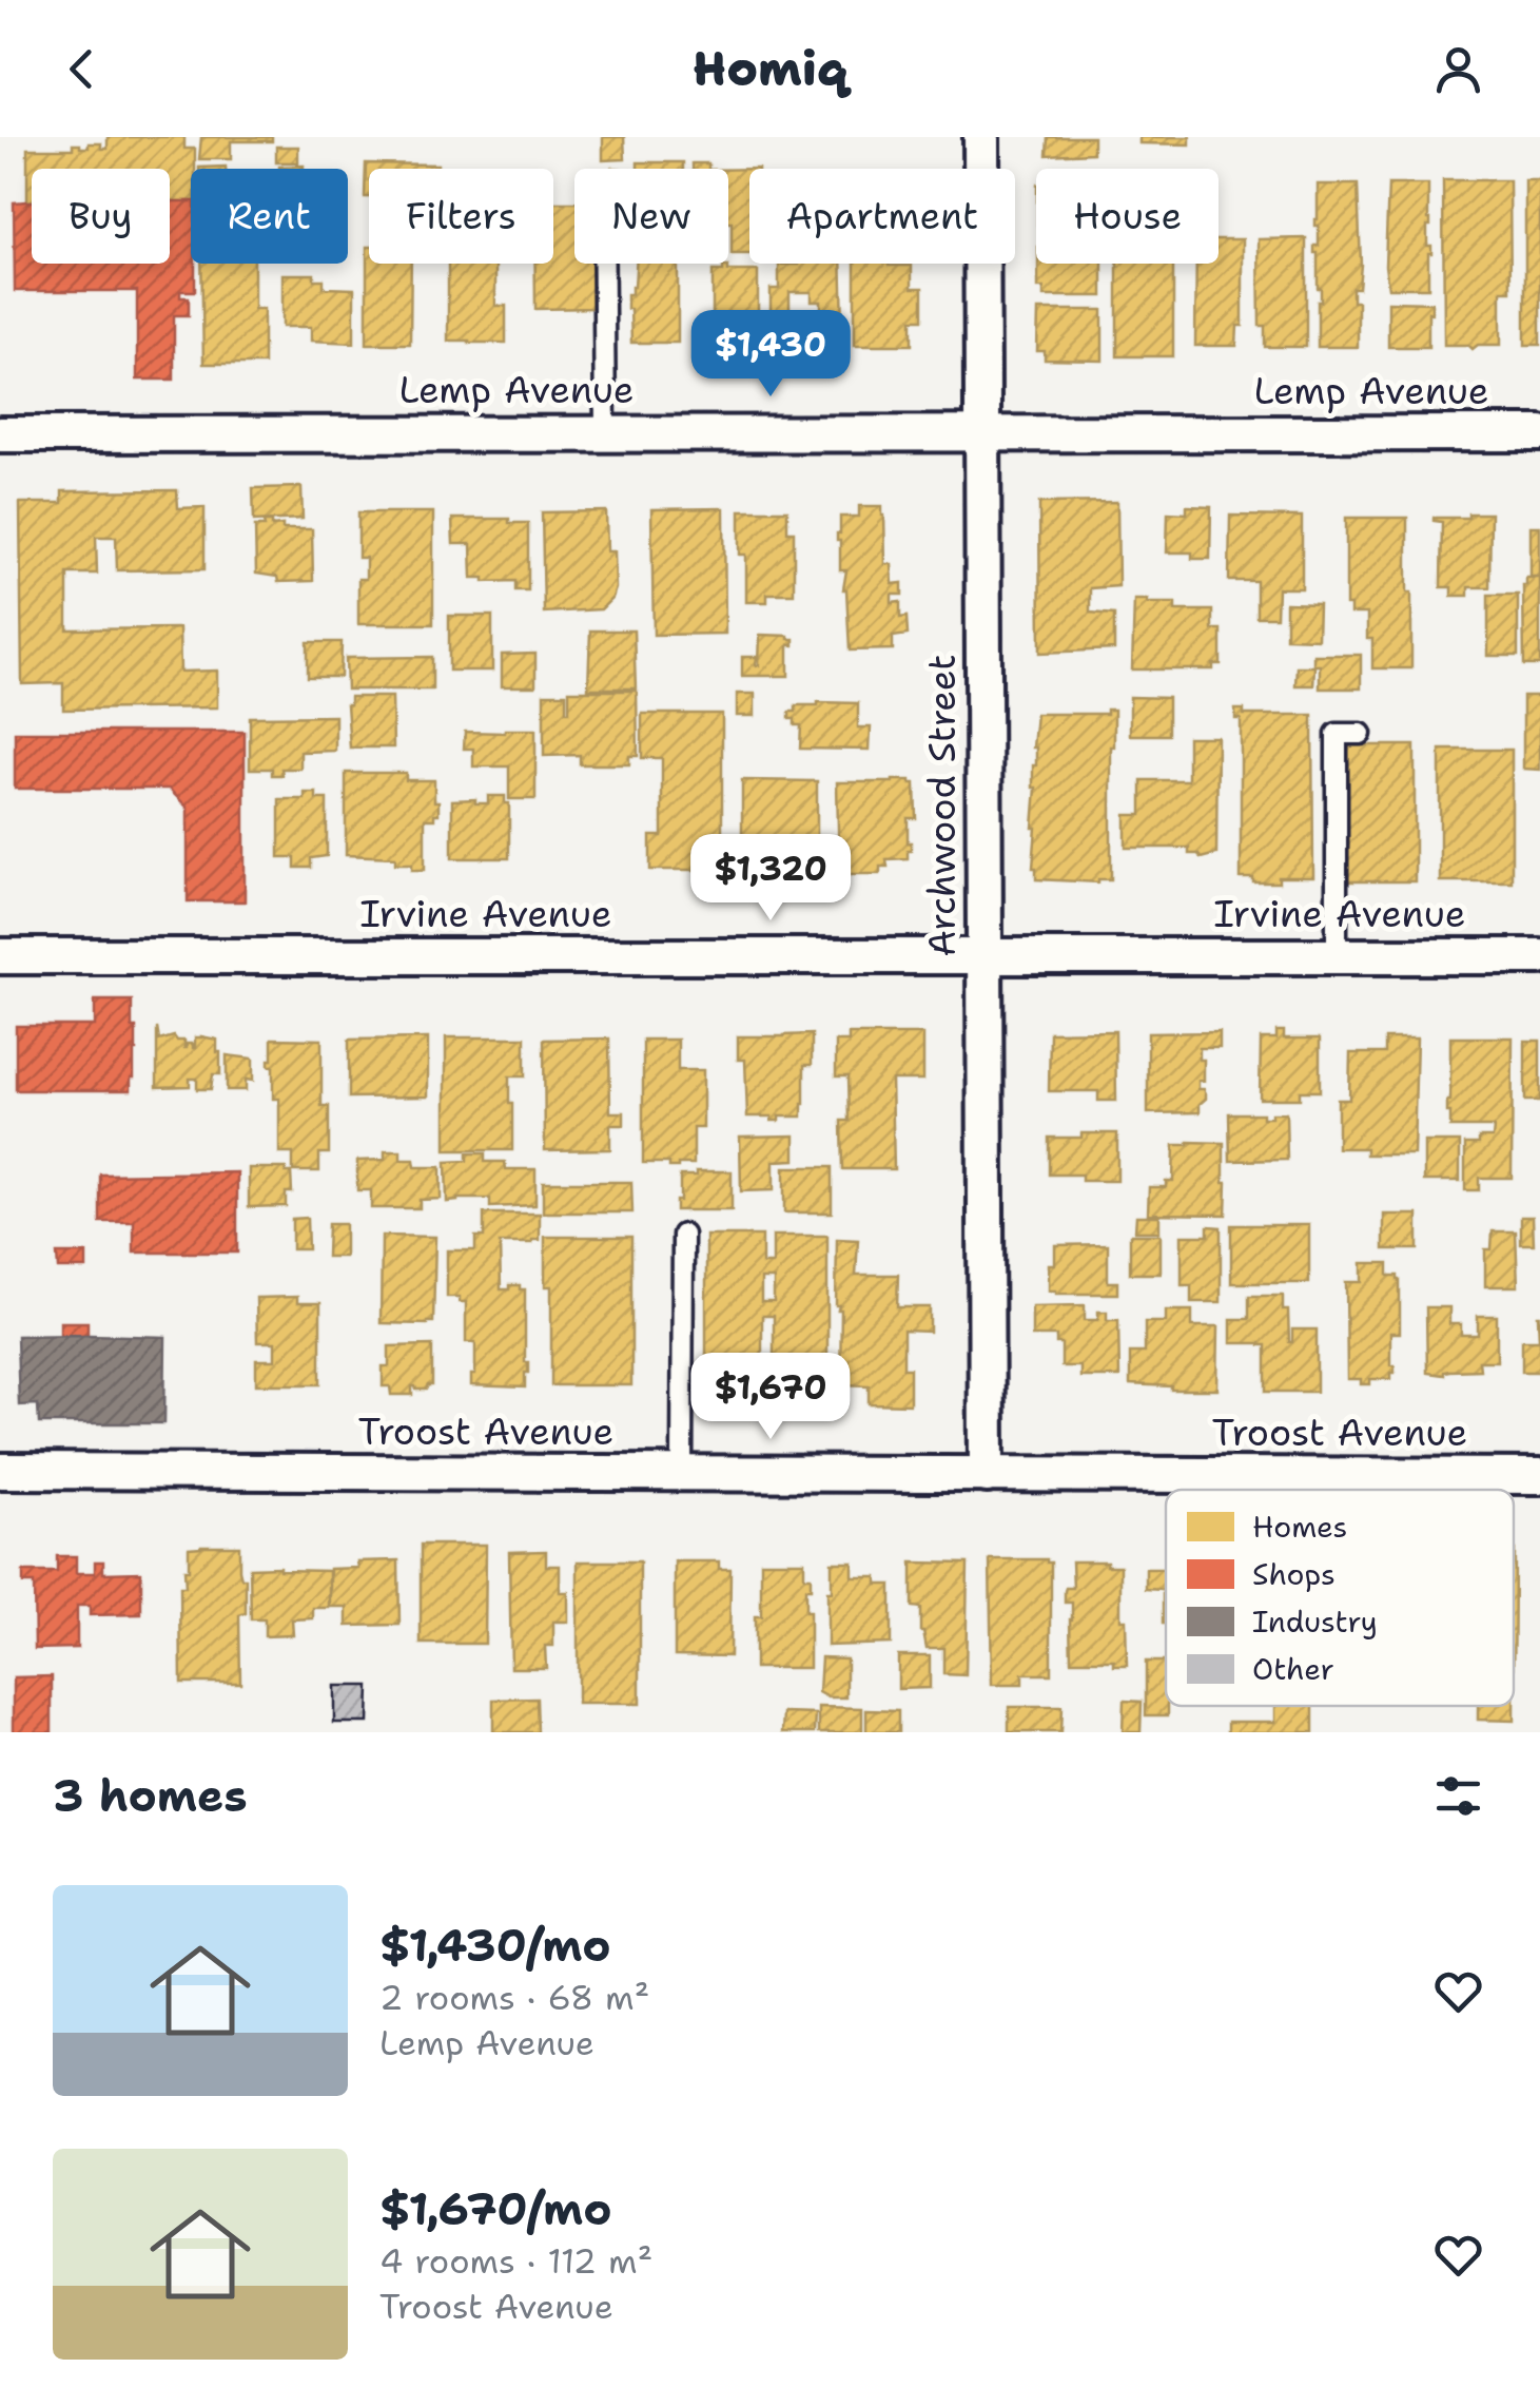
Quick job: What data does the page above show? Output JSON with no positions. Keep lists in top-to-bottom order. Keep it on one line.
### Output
{"streets":{"street":["Lemp Avenue","Archwood Street","Irvine Avenue","Troost Avenue"]},"crossings":[["Lemp Avenue","Archwood Street"],["Archwood Street","Irvine Avenue"],["Archwood Street","Troost Avenue"]],"legend":["Homes","Shops","Industry","Other"],"page":{"header":"Homiq","chip":["Buy","Rent","Filters","New","Apartment","House"],"price":["$1,430","$1,320","$1,670"],"heading":"3 homes","list":[{"name":"$1,430/mo","note":"2 rooms · 68 m² · Lemp Avenue"},{"name":"$1,670/mo","note":"4 rooms · 112 m² · Troost Avenue"}]}}
